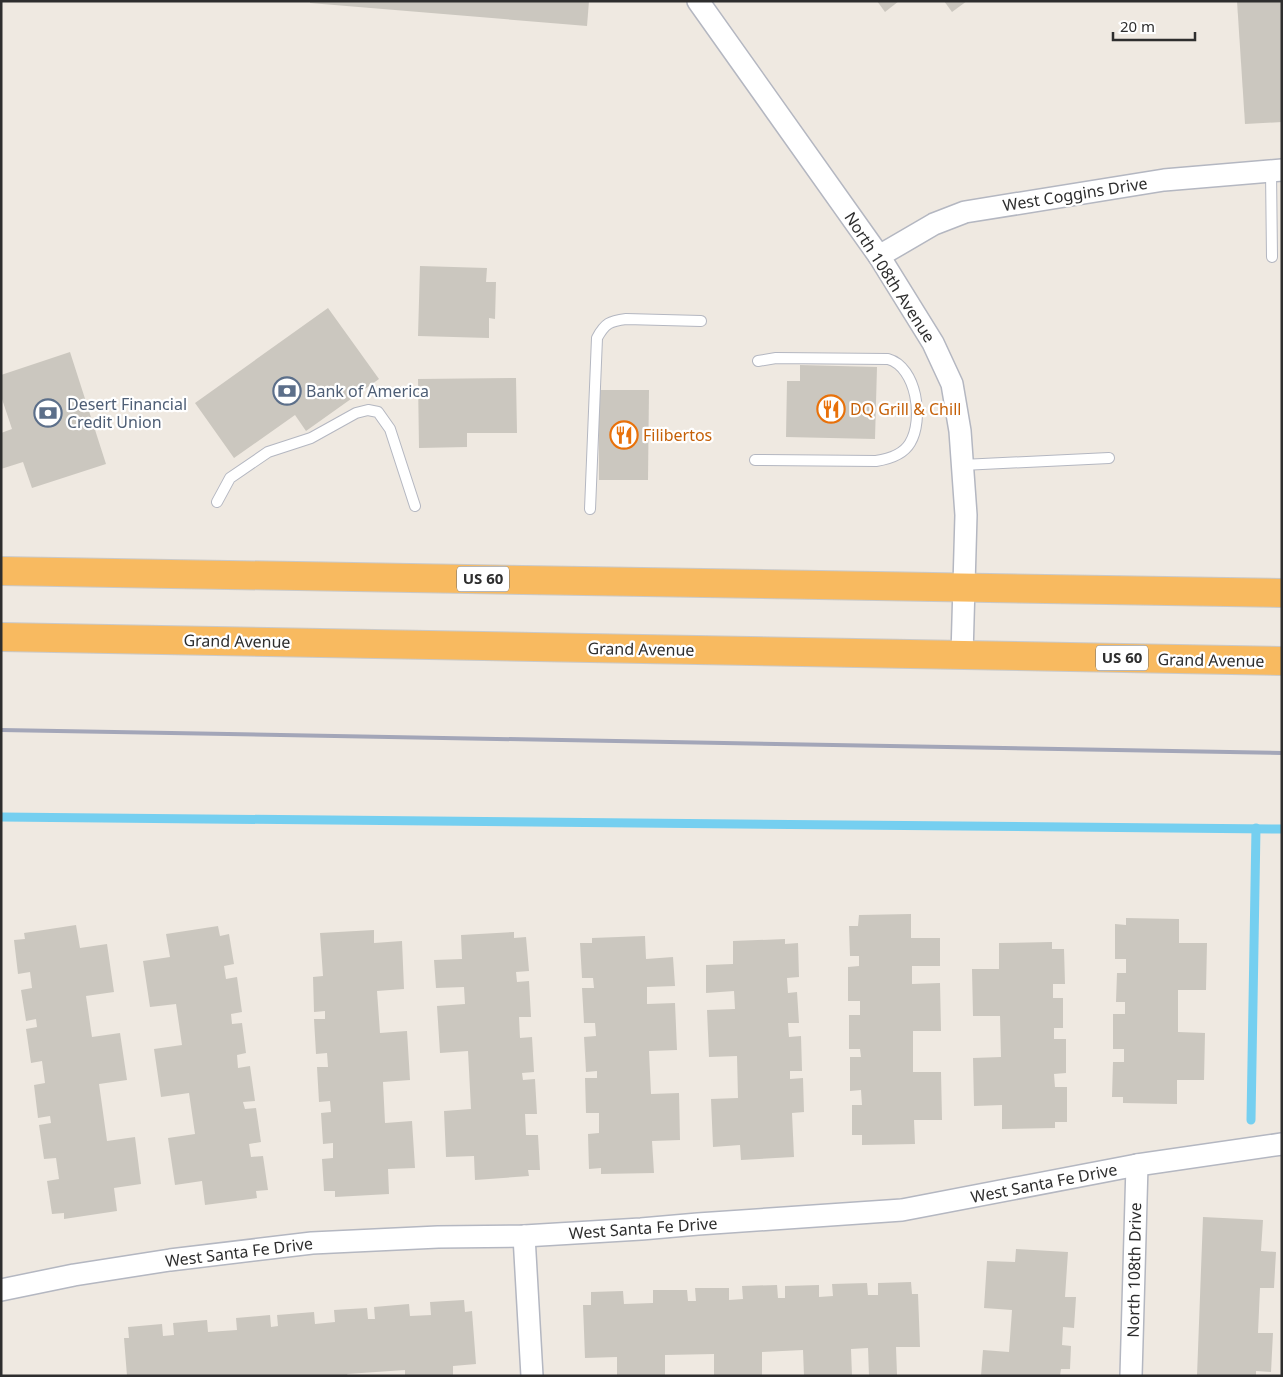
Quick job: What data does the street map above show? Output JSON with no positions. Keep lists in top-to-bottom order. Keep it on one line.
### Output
{"streets":{"highway":["US 60","Grand Avenue"],"street":["West Coggins Drive","North 108th Avenue","West Santa Fe Drive","North 108th Drive"]},"crossings":[["West Coggins Drive","North 108th Avenue"],["North 108th Avenue","US 60"],["North 108th Avenue","Grand Avenue"],["West Santa Fe Drive","North 108th Drive"]],"places":{"bank":["Bank of America","Desert Financial Credit Union"],"restaurant":["DQ Grill & Chill","Filibertos"]},"scale_bar":"20 m"}
